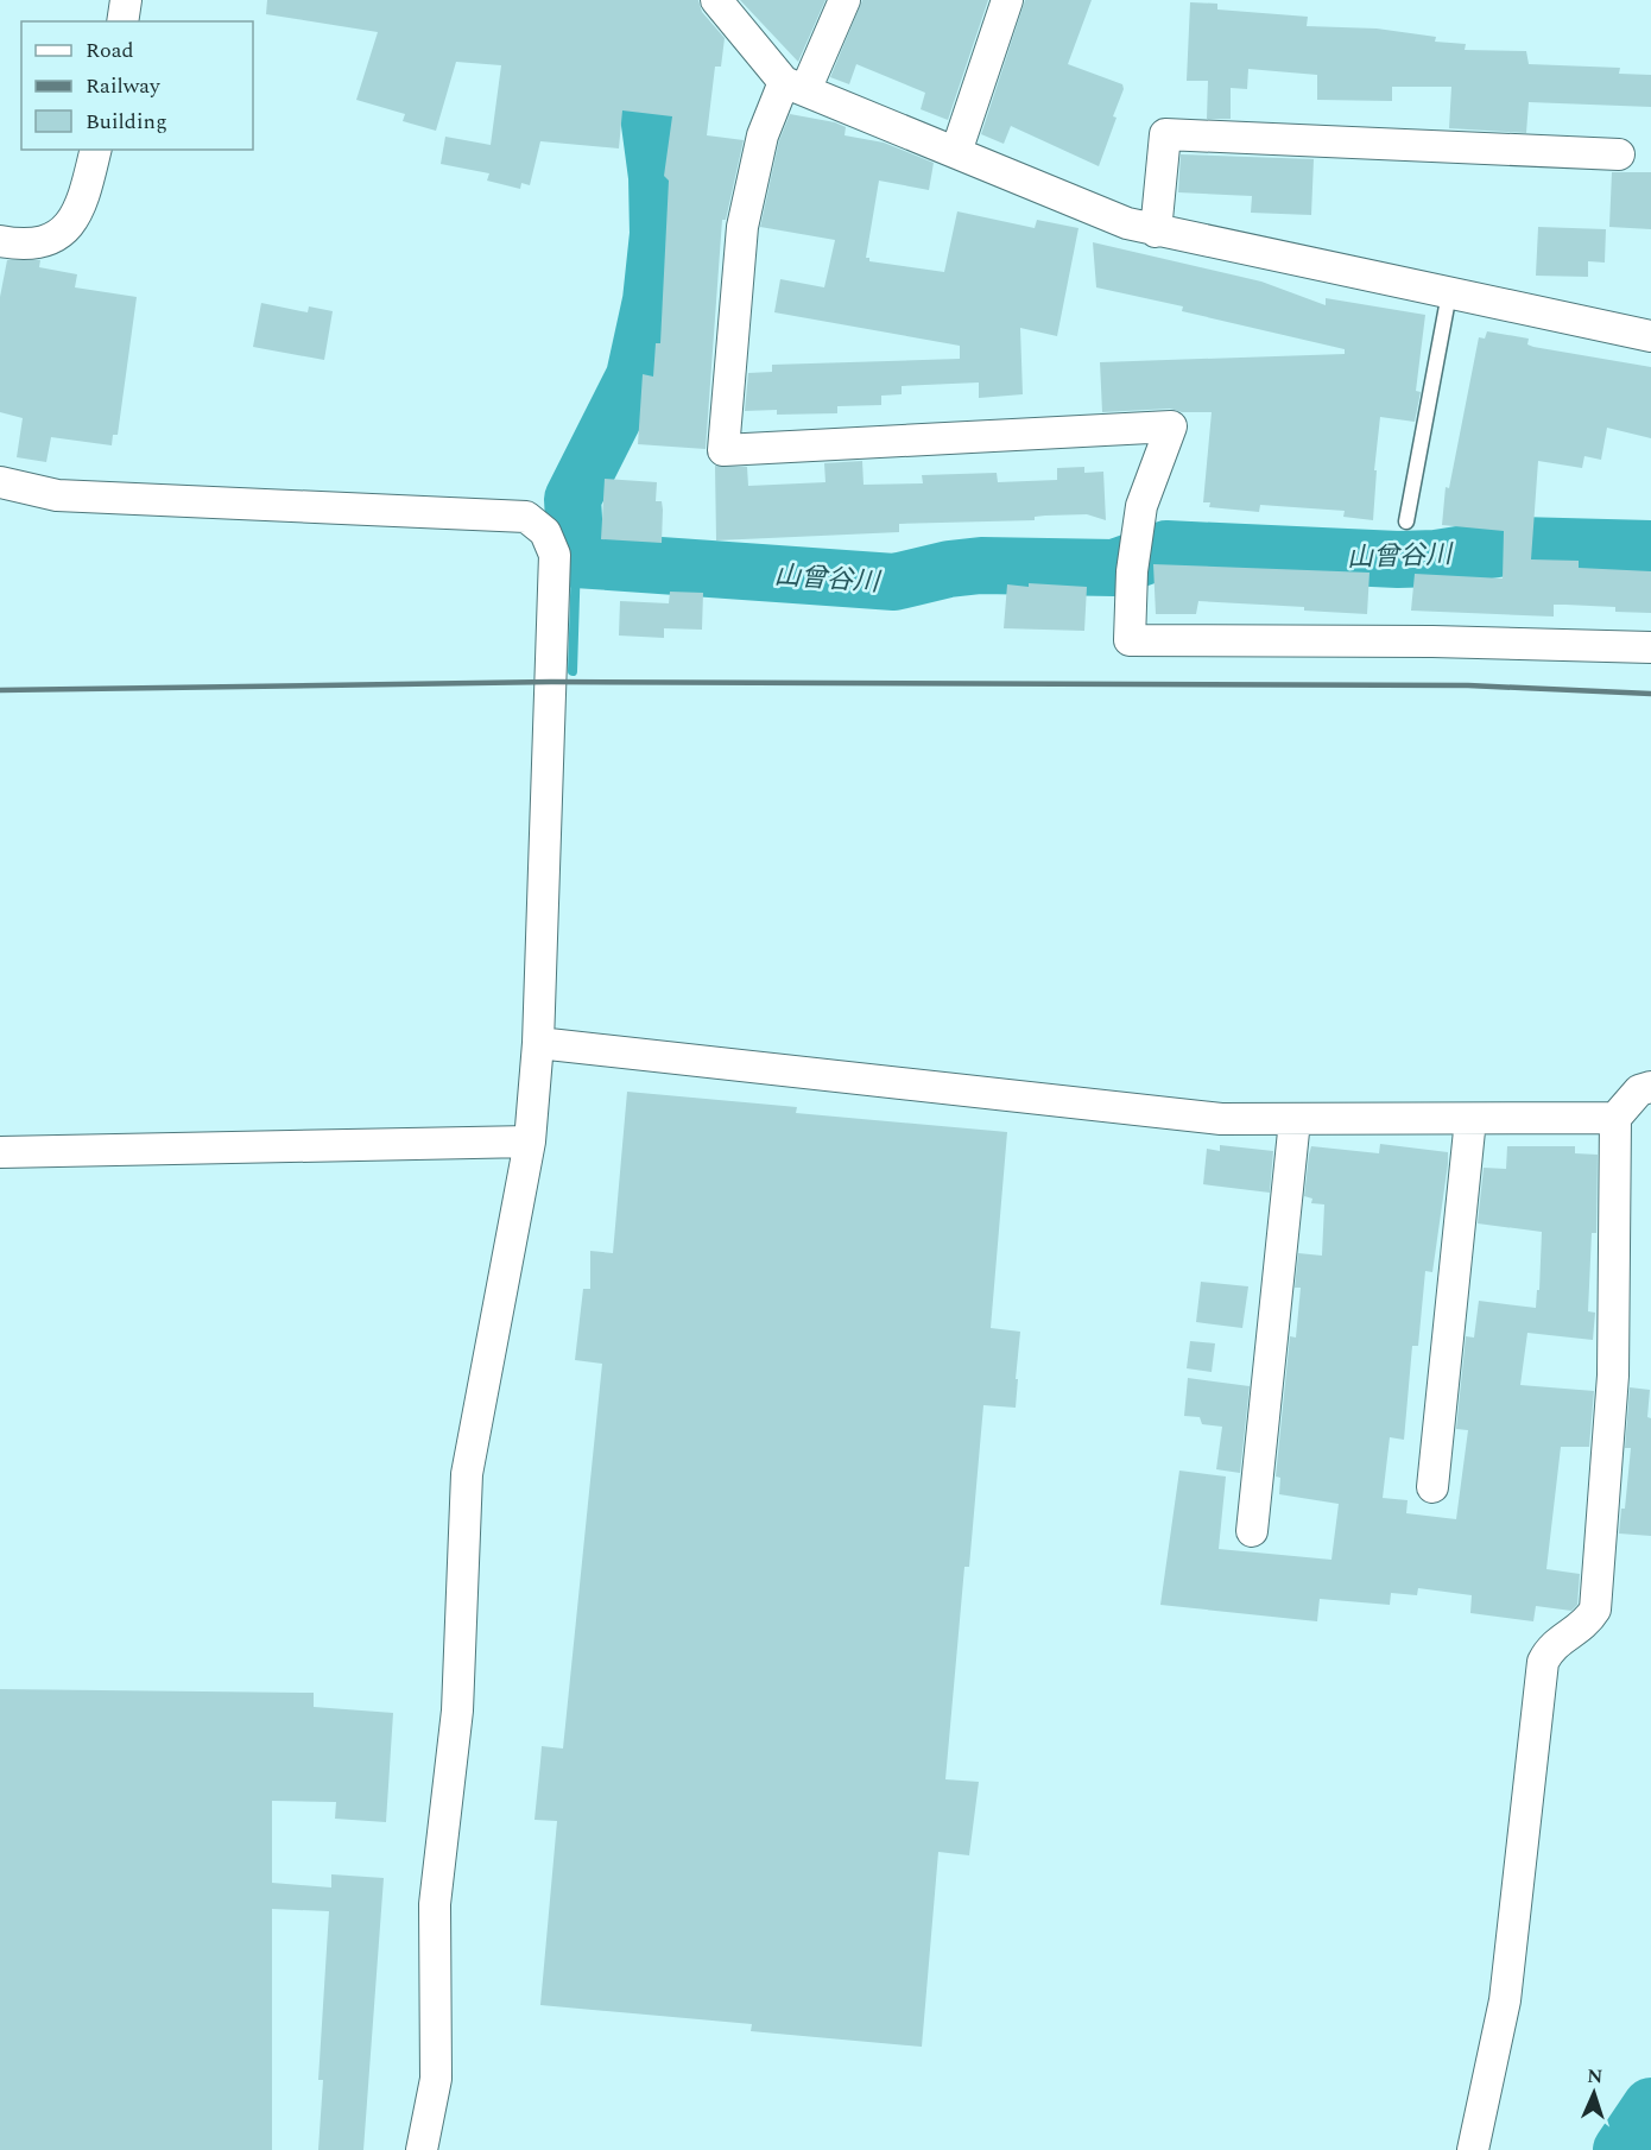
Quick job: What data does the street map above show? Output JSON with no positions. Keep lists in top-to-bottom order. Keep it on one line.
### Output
{"water":["山曾谷川"],"legend":["Road","Railway","Building"],"north":"top"}
